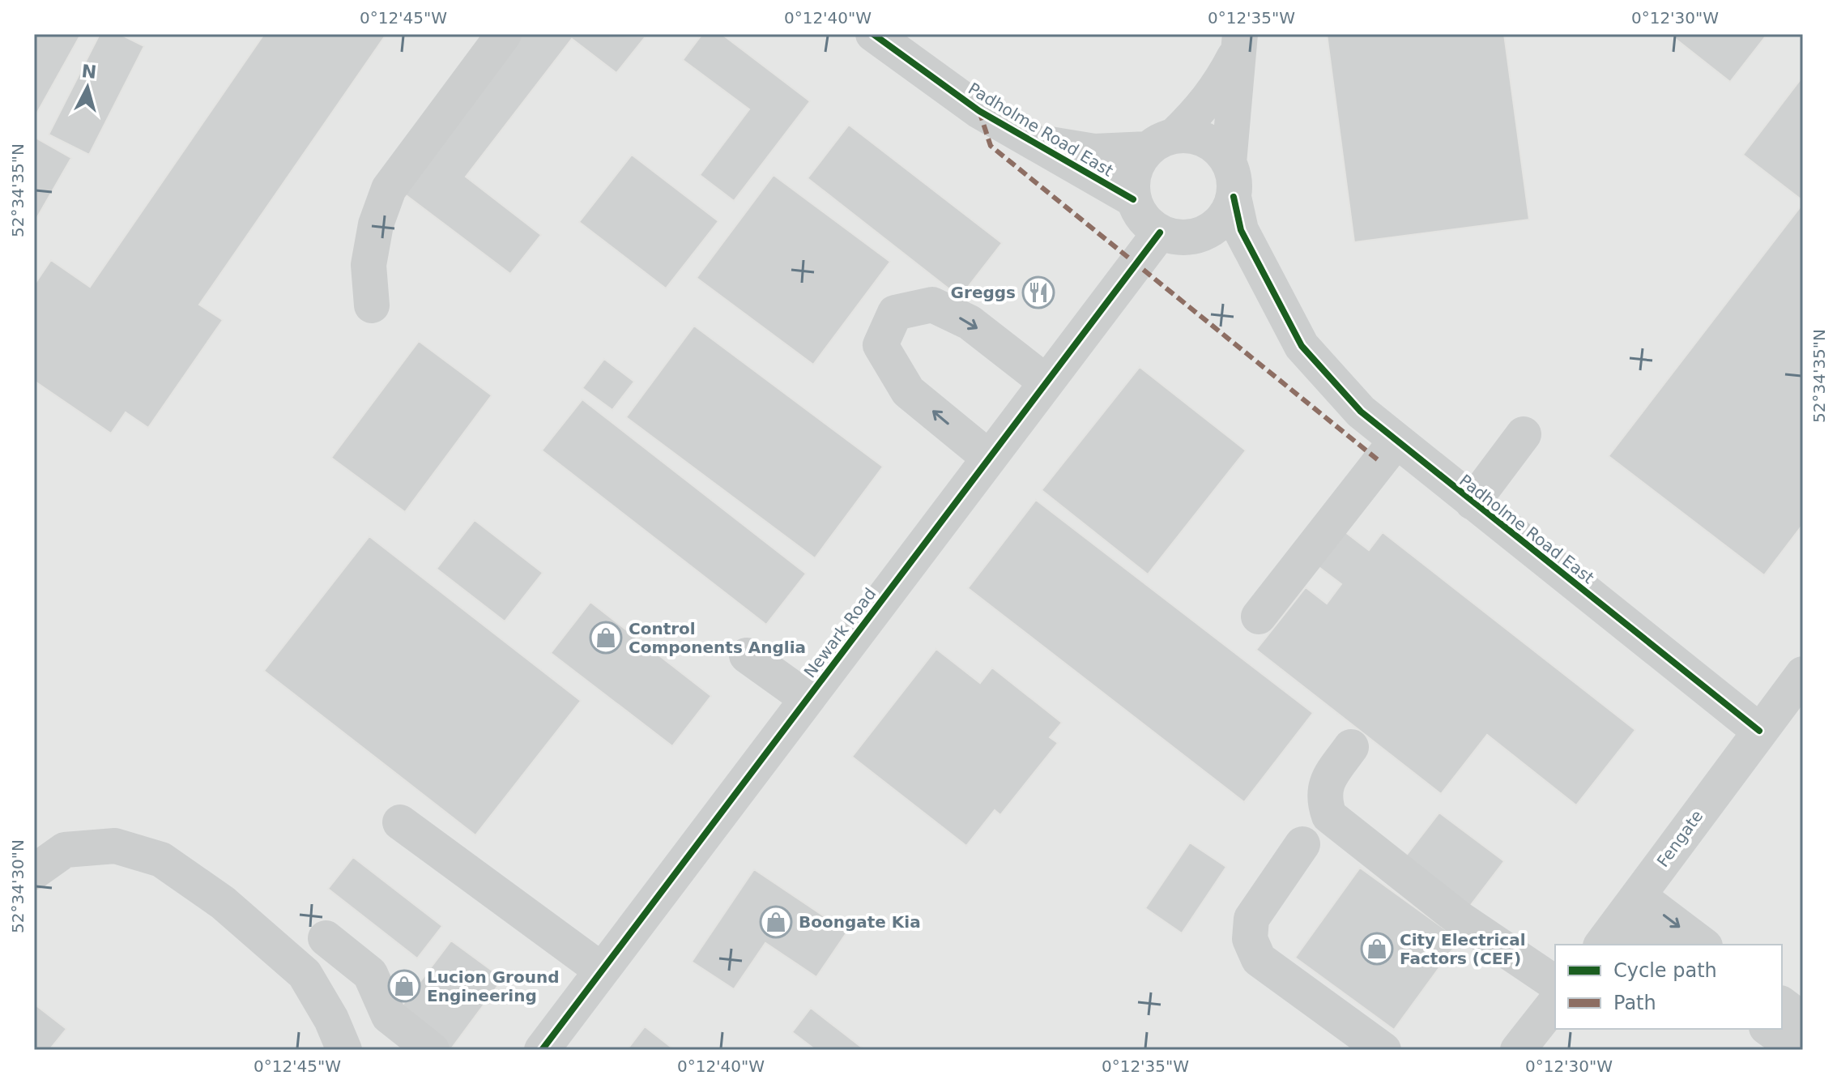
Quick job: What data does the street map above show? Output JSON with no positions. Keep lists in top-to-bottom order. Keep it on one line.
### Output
{"streets":{"street":["Padholme Road East","Newark Road","Fengate"]},"crossings":[["Padholme Road East","Newark Road"],["Padholme Road East","Fengate"]],"places":{"restaurant":["Greggs"],"shop":["Control Components Anglia","Boongate Kia","City Electrical Factors (CEF)","Lucion Ground Engineering"]},"legend":["Cycle path","Path"],"north":"top","coordinates":["0°12'45\"W","0°12'40\"W","0°12'35\"W","0°12'30\"W","52°34'35\"N","52°34'30\"N"]}
